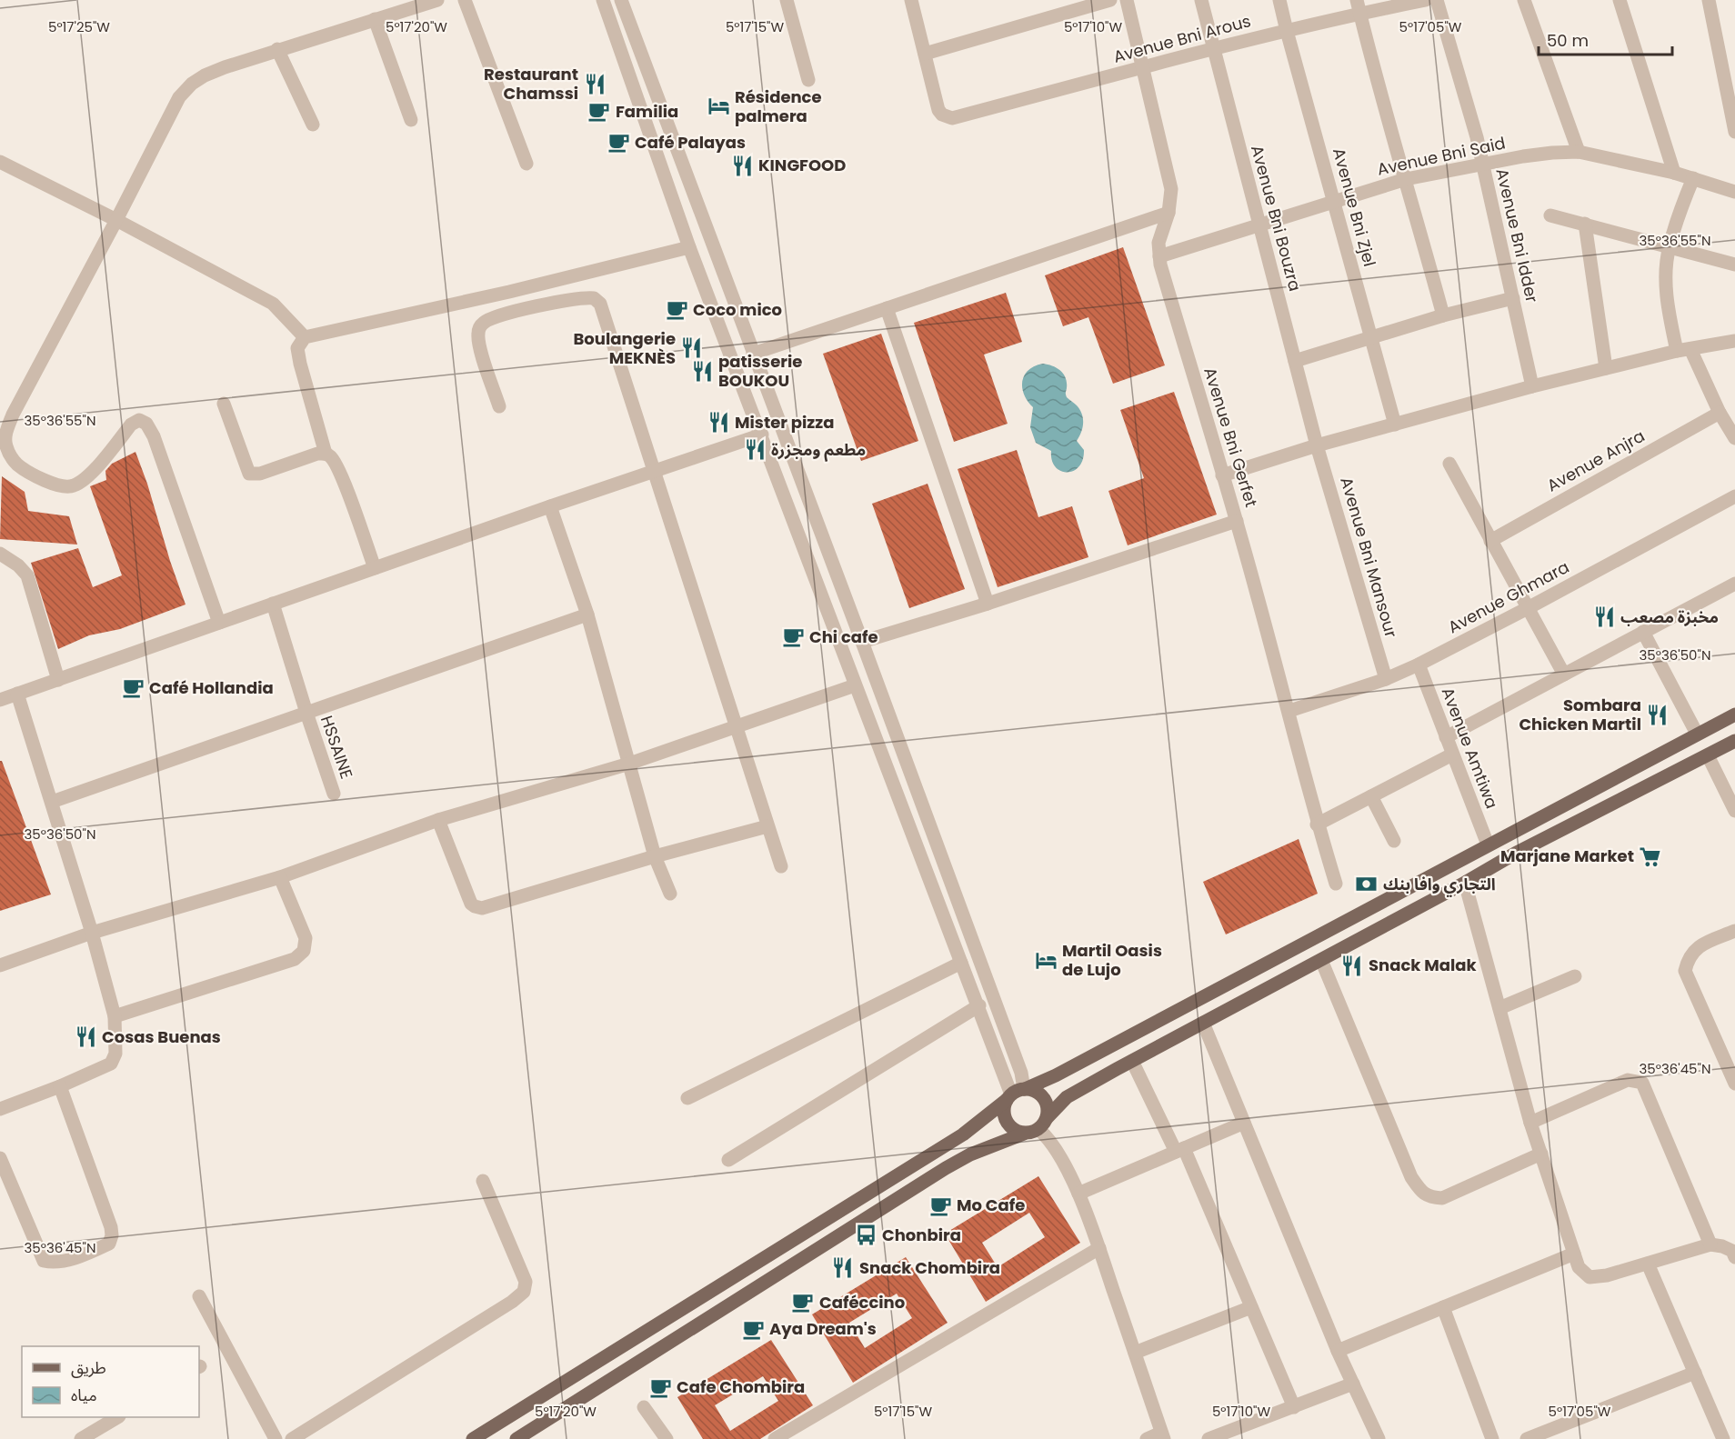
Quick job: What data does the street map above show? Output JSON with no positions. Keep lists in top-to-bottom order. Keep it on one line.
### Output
{"streets":{"street":["Avenue Bni Arous","Avenue Bni Said","Avenue Bni Zjel","Avenue Bni Bouzra","Avenue Bni Idder","Avenue Bni Gerfet","Avenue Anjra","Avenue Bni Mansour","Avenue Ghmara","HSSAINE","Avenue Amtiwa"]},"crossings":[["Avenue Bni Arous","Avenue Bni Zjel"],["Avenue Bni Arous","Avenue Bni Bouzra"],["Avenue Bni Arous","Avenue Bni Gerfet"],["Avenue Bni Said","Avenue Bni Zjel"],["Avenue Bni Said","Avenue Bni Bouzra"],["Avenue Bni Said","Avenue Bni Idder"],["Avenue Bni Said","Avenue Bni Gerfet"],["Avenue Bni Bouzra","Avenue Bni Mansour"],["Avenue Bni Gerfet","Avenue Ghmara"],["Avenue Bni Mansour","Avenue Ghmara"],["Avenue Ghmara","Avenue Amtiwa"]],"places":{"restaurant":["Restaurant Chamssi","KINGFOOD","Boulangerie MEKNÈS","patisserie BOUKOU","Mister pizza","مطعم ومجزرة","مخبزة مصعب","Sombara Chicken Martil","Snack Malak","Cosas Buenas","Snack Chombira"],"hotel":["Résidence palmera","Martil Oasis de Lujo"],"cafe":["Familia","Café Palayas","Coco mico","Chi cafe","Café Hollandia","Mo Cafe","Caféccino","Aya Dream's","Cafe Chombira"],"supermarket":["Marjane Market"],"bank":["التجاري وافا بنك"],"bus stop":["Chonbira"]},"legend":["طريق","مياه"],"scale_bar":"50 m","coordinates":["5°17'25\"W","5°17'20\"W","5°17'15\"W","5°17'10\"W","5°17'05\"W","35°36'55\"N","35°36'50\"N","35°36'45\"N"]}
